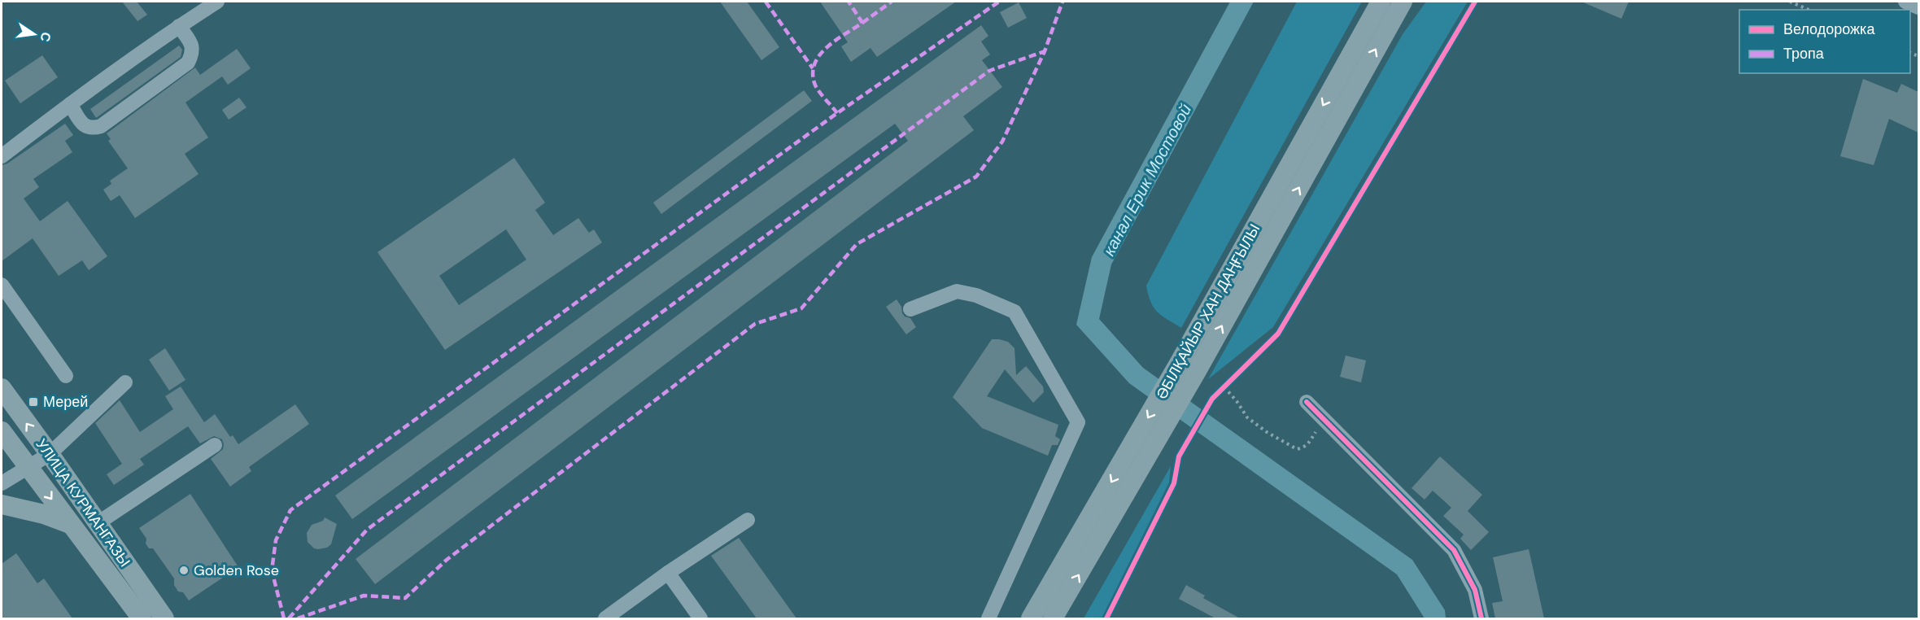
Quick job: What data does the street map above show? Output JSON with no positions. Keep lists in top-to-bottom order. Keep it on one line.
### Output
{"streets":{"main road":["ӘБІЛҚАЙЫР ХАН ДАҢҒЫЛЫ","УЛИЦА КУРМАНГАЗЫ"]},"water":["канал Ерик Мостовой"],"places":{"transit":["Мерей"],"other":["Golden Rose"]},"legend":["Велодорожка","Тропа"],"north":"right"}
